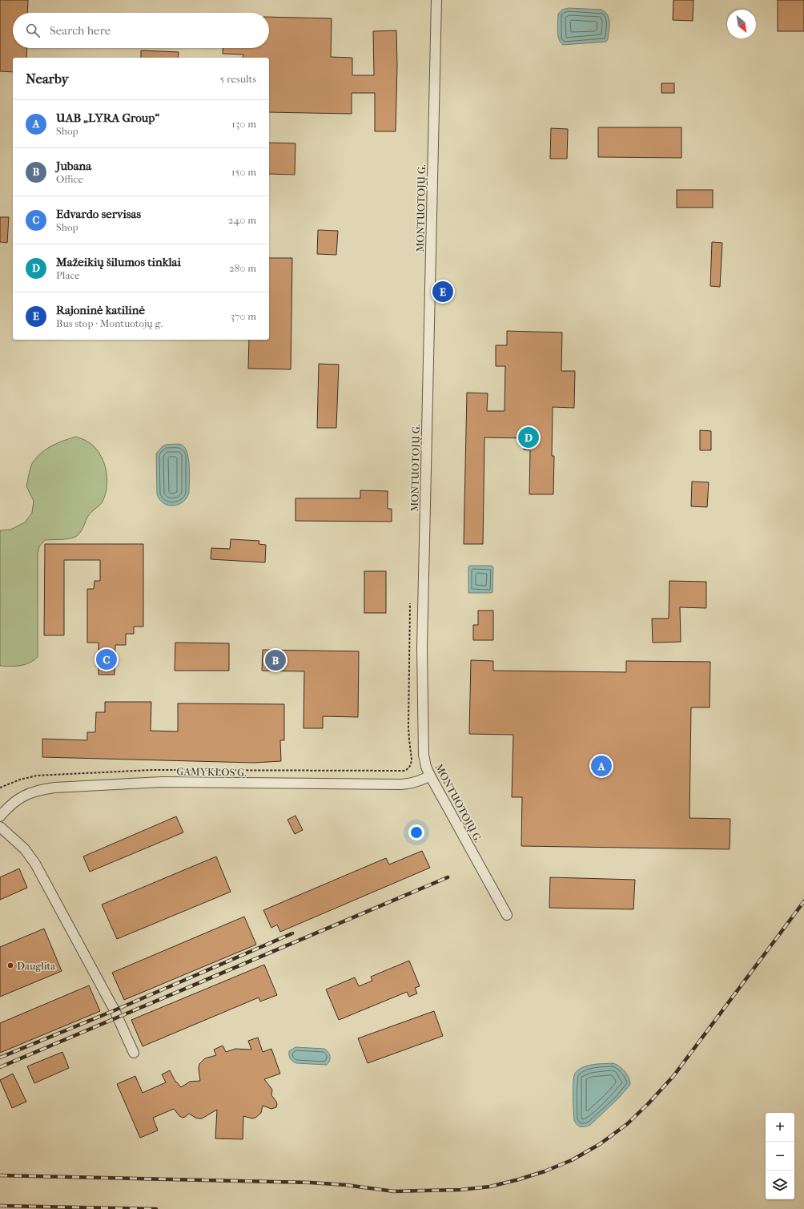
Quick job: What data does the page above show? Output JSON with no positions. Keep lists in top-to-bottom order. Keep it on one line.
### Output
{"streets":{"street":["MONTUOTOJŲ G.","GAMYKLOS G."]},"crossings":[["MONTUOTOJŲ G.","GAMYKLOS G."]],"places":["Dauglita"],"north":"bottom right","page":{"search":"Search here","heading":["Nearby","5 results"],"list":[{"mark":"A","name":"UAB „LYRA Group“","note":"Shop","value":"130 m"},{"mark":"B","name":"Jubana","note":"Office","value":"150 m"},{"mark":"C","name":"Edvardo servisas","note":"Shop","value":"240 m"},{"mark":"D","name":"Mažeikių šilumos tinklai","note":"Place","value":"280 m"},{"mark":"E","name":"Rajoninė katilinė","note":"Bus stop · Montuotojų g.","value":"370 m"}],"pins":["E","D","C","B","A"],"map_buttons":["+","−"]}}
